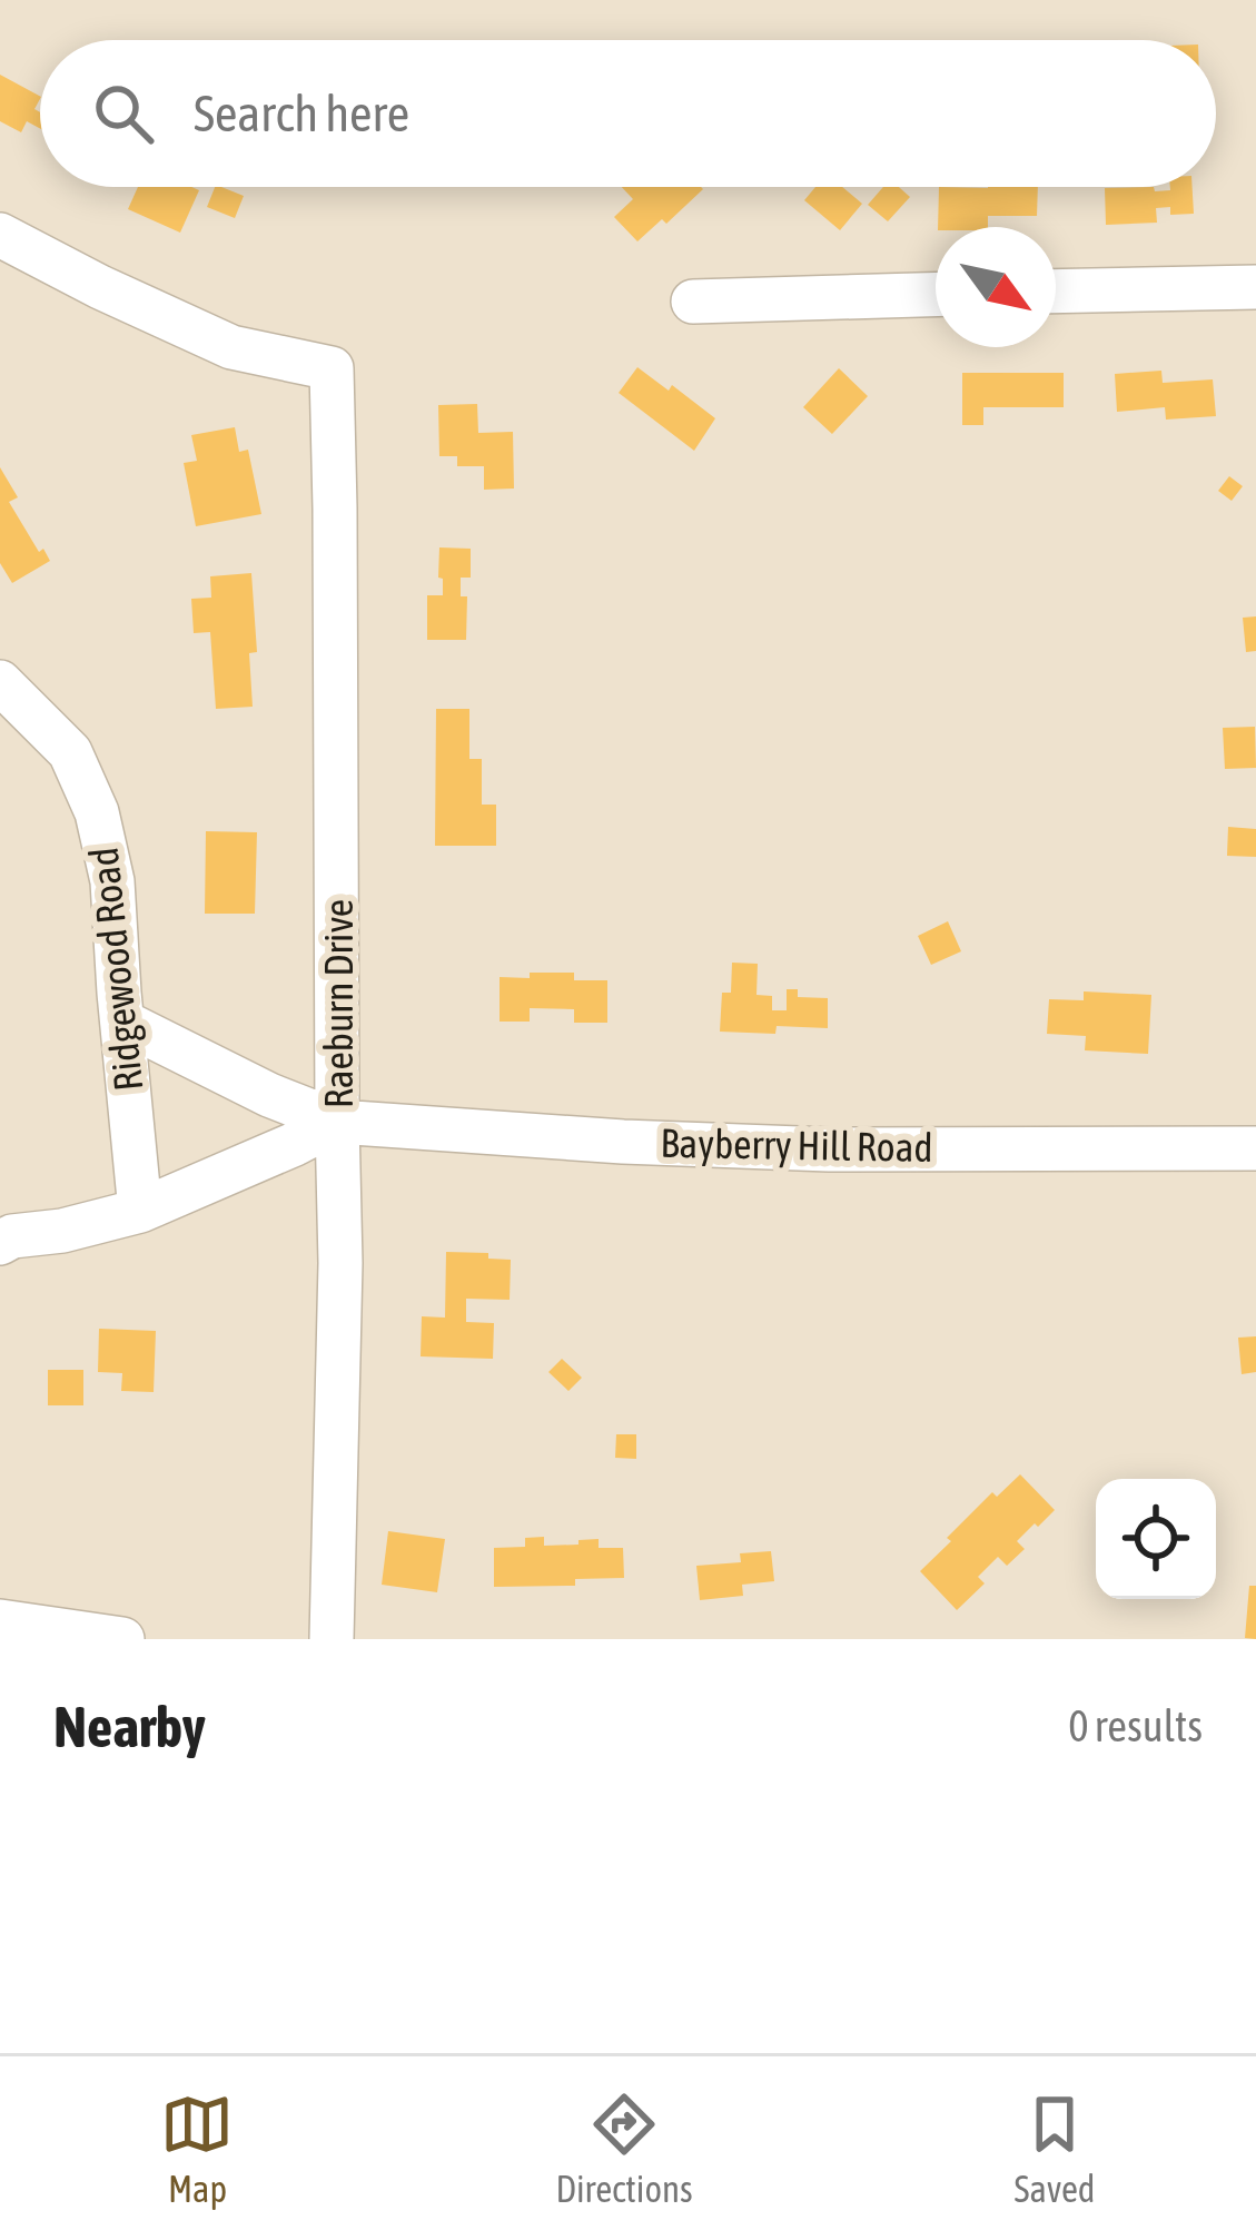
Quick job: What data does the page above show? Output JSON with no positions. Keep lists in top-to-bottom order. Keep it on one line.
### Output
{"streets":{"street":["Ridgewood Road","Raeburn Drive","Bayberry Hill Road"]},"crossings":[["Ridgewood Road","Bayberry Hill Road"],["Raeburn Drive","Bayberry Hill Road"]],"north":"bottom right","page":{"search":"Search here","heading":["Nearby","0 results"],"nav":["Map","Directions","Saved"]}}
